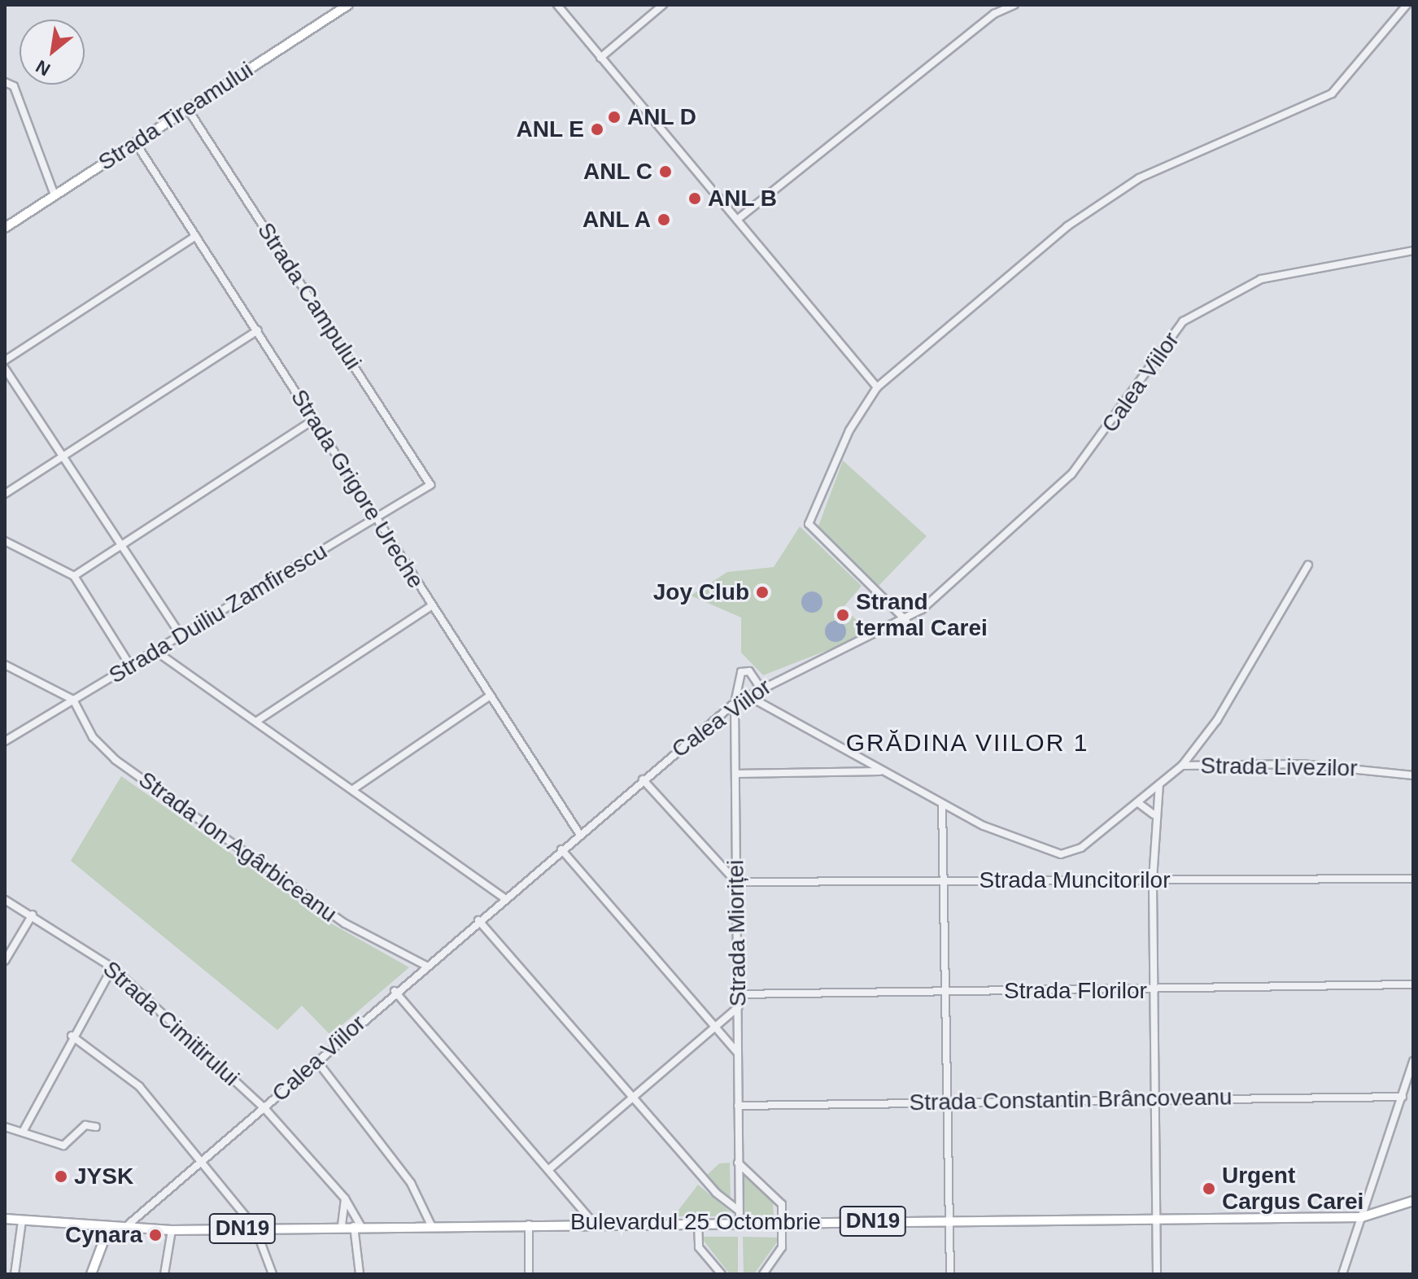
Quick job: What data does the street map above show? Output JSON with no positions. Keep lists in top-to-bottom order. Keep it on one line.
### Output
{"streets":{"main road":["Strada Tireamului","DN19","Bulevardul 25 Octombrie"],"street":["Strada Campului","Calea Viilor","Strada Grigore Ureche","Strada Duiliu Zamfirescu","Strada Livezilor","Strada Ion Agârbiceanu","Strada Muncitorilor","Strada Mioriței","Strada Florilor","Strada Cimitirului","Strada Constantin Brâncoveanu"]},"crossings":[["Strada Tireamului","Strada Campului"],["Strada Tireamului","Strada Grigore Ureche"],["Strada Campului","Strada Duiliu Zamfirescu"],["Calea Viilor","Strada Grigore Ureche"],["Calea Viilor","Strada Livezilor"],["Calea Viilor","Strada Ion Agârbiceanu"],["Calea Viilor","Strada Mioriței"],["Calea Viilor","Strada Cimitirului"],["Calea Viilor","DN19"],["Calea Viilor","Bulevardul 25 Octombrie"],["Strada Grigore Ureche","Strada Duiliu Zamfirescu"],["Strada Duiliu Zamfirescu","Strada Ion Agârbiceanu"],["Strada Livezilor","Strada Mioriței"],["Strada Muncitorilor","Strada Mioriței"],["Strada Mioriței","Strada Florilor"],["Strada Mioriței","Strada Constantin Brâncoveanu"],["Strada Mioriței","Bulevardul 25 Octombrie"],["Strada Cimitirului","Bulevardul 25 Octombrie"],["DN19","Bulevardul 25 Octombrie"]],"districts":["GRĂDINA VIILOR 1"],"places":["ANL D","ANL E","ANL C","ANL B","ANL A","Joy Club","Strand termal Carei","JYSK","Urgent Cargus Carei","Cynara"],"north":"bottom left"}
